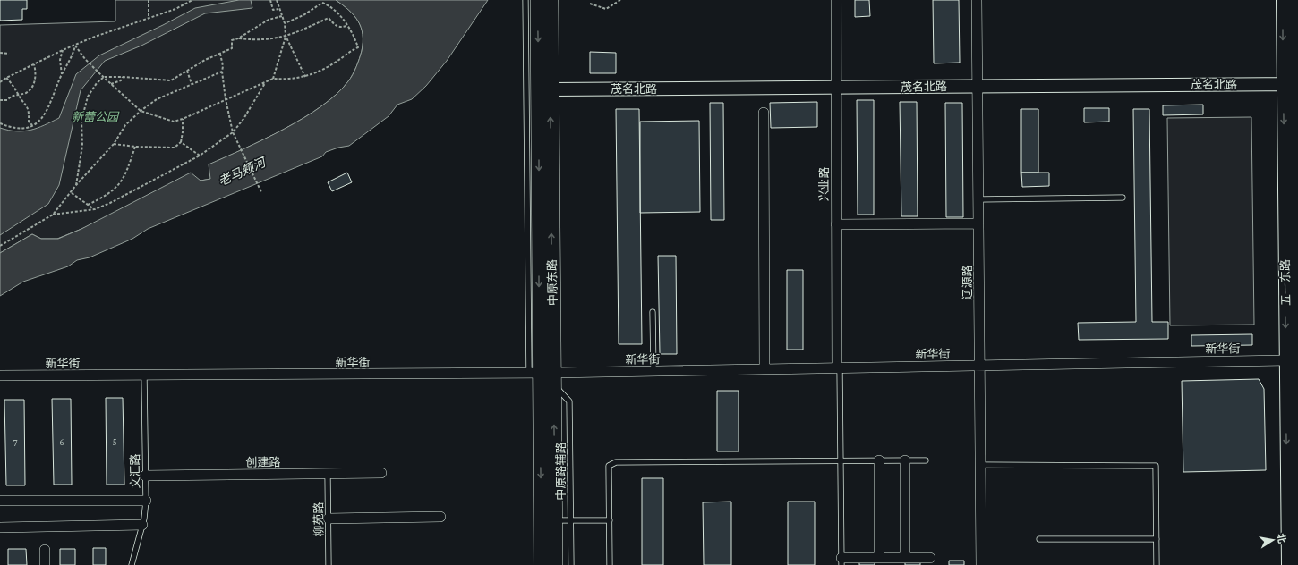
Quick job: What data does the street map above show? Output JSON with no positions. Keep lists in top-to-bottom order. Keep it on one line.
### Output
{"streets":{"main road":["中原东路"],"street":["茂名北路","兴业路","辽源路","五一东路","新华街","创建路"],"lane":["文汇路","中原路辅路","柳苑路"]},"crossings":[["茂名北路","兴业路"],["茂名北路","中原东路"],["茂名北路","辽源路"],["茂名北路","五一东路"],["兴业路","新华街"],["中原东路","新华街"],["中原东路","中原路辅路"],["辽源路","新华街"],["五一东路","新华街"],["新华街","文汇路"],["新华街","中原路辅路"],["创建路","文汇路"],["创建路","柳苑路"]],"water":["老马颊河"],"parks":["新蕾公园"],"house_numbers":["6","5","7"],"north":"right"}
